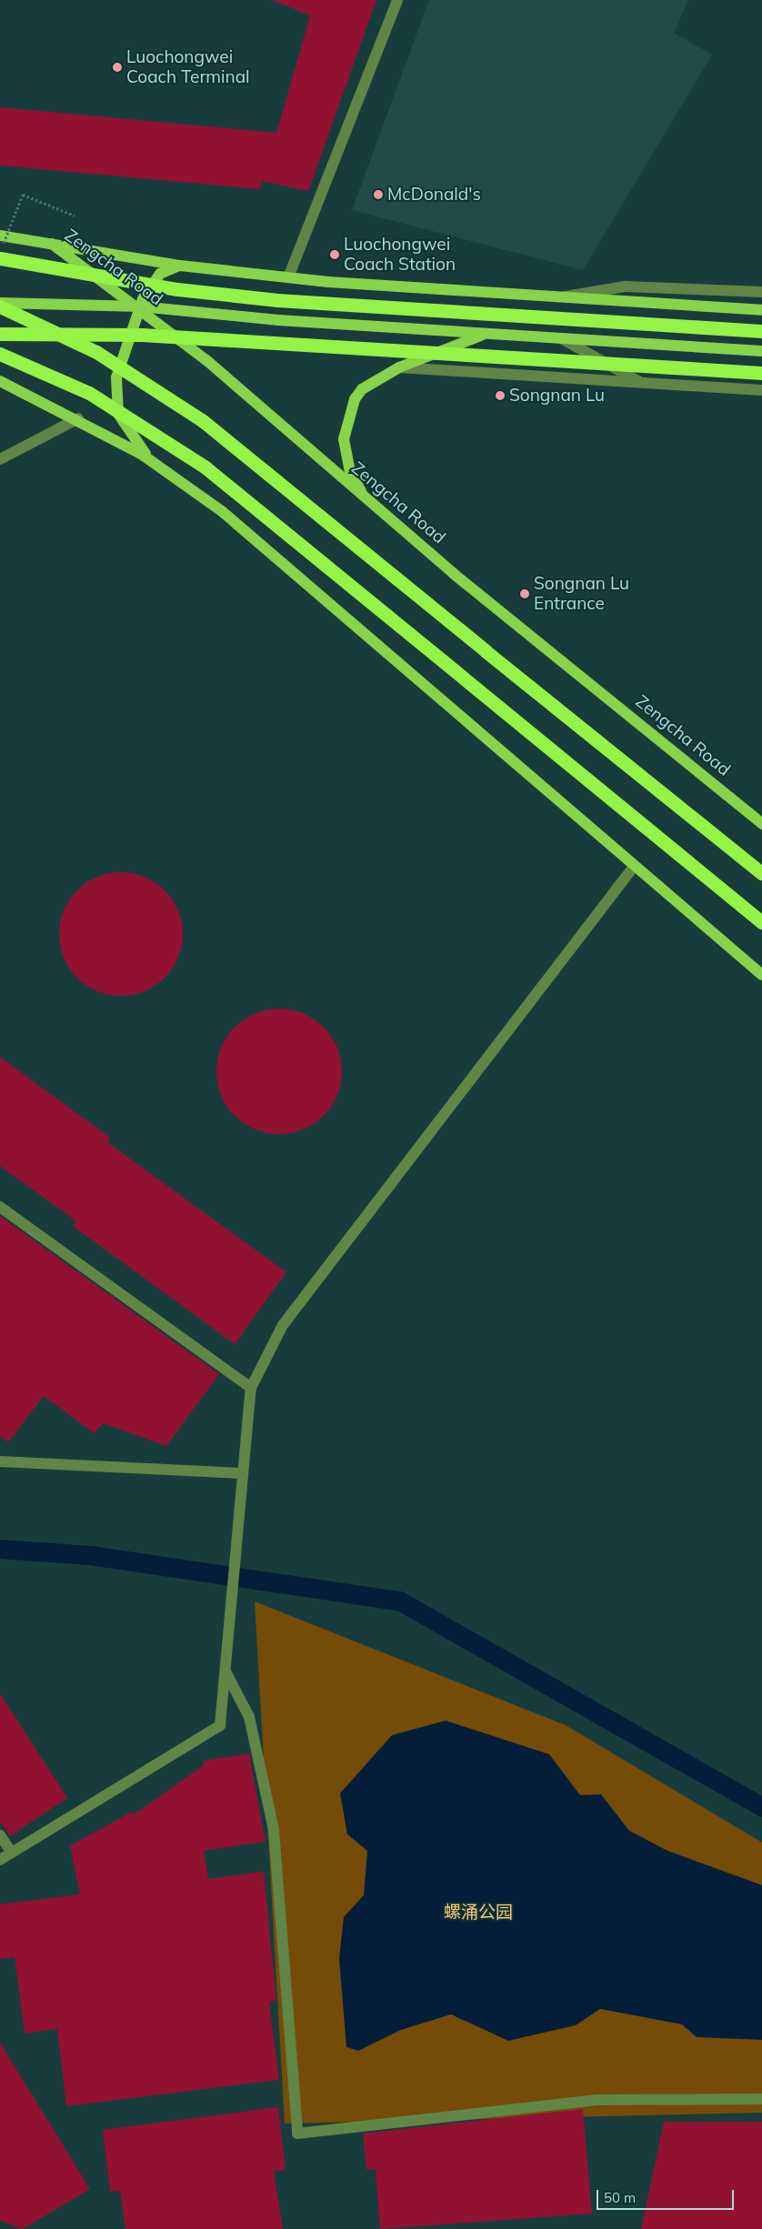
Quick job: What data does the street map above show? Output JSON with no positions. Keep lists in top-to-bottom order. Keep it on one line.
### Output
{"streets":{"main road":["Zengcha Road"]},"parks":["螺涌公园"],"places":["Luochongwei Coach Terminal","McDonald's","Luochongwei Coach Station","Songnan Lu","Songnan Lu Entrance"],"scale_bar":"50 m"}
